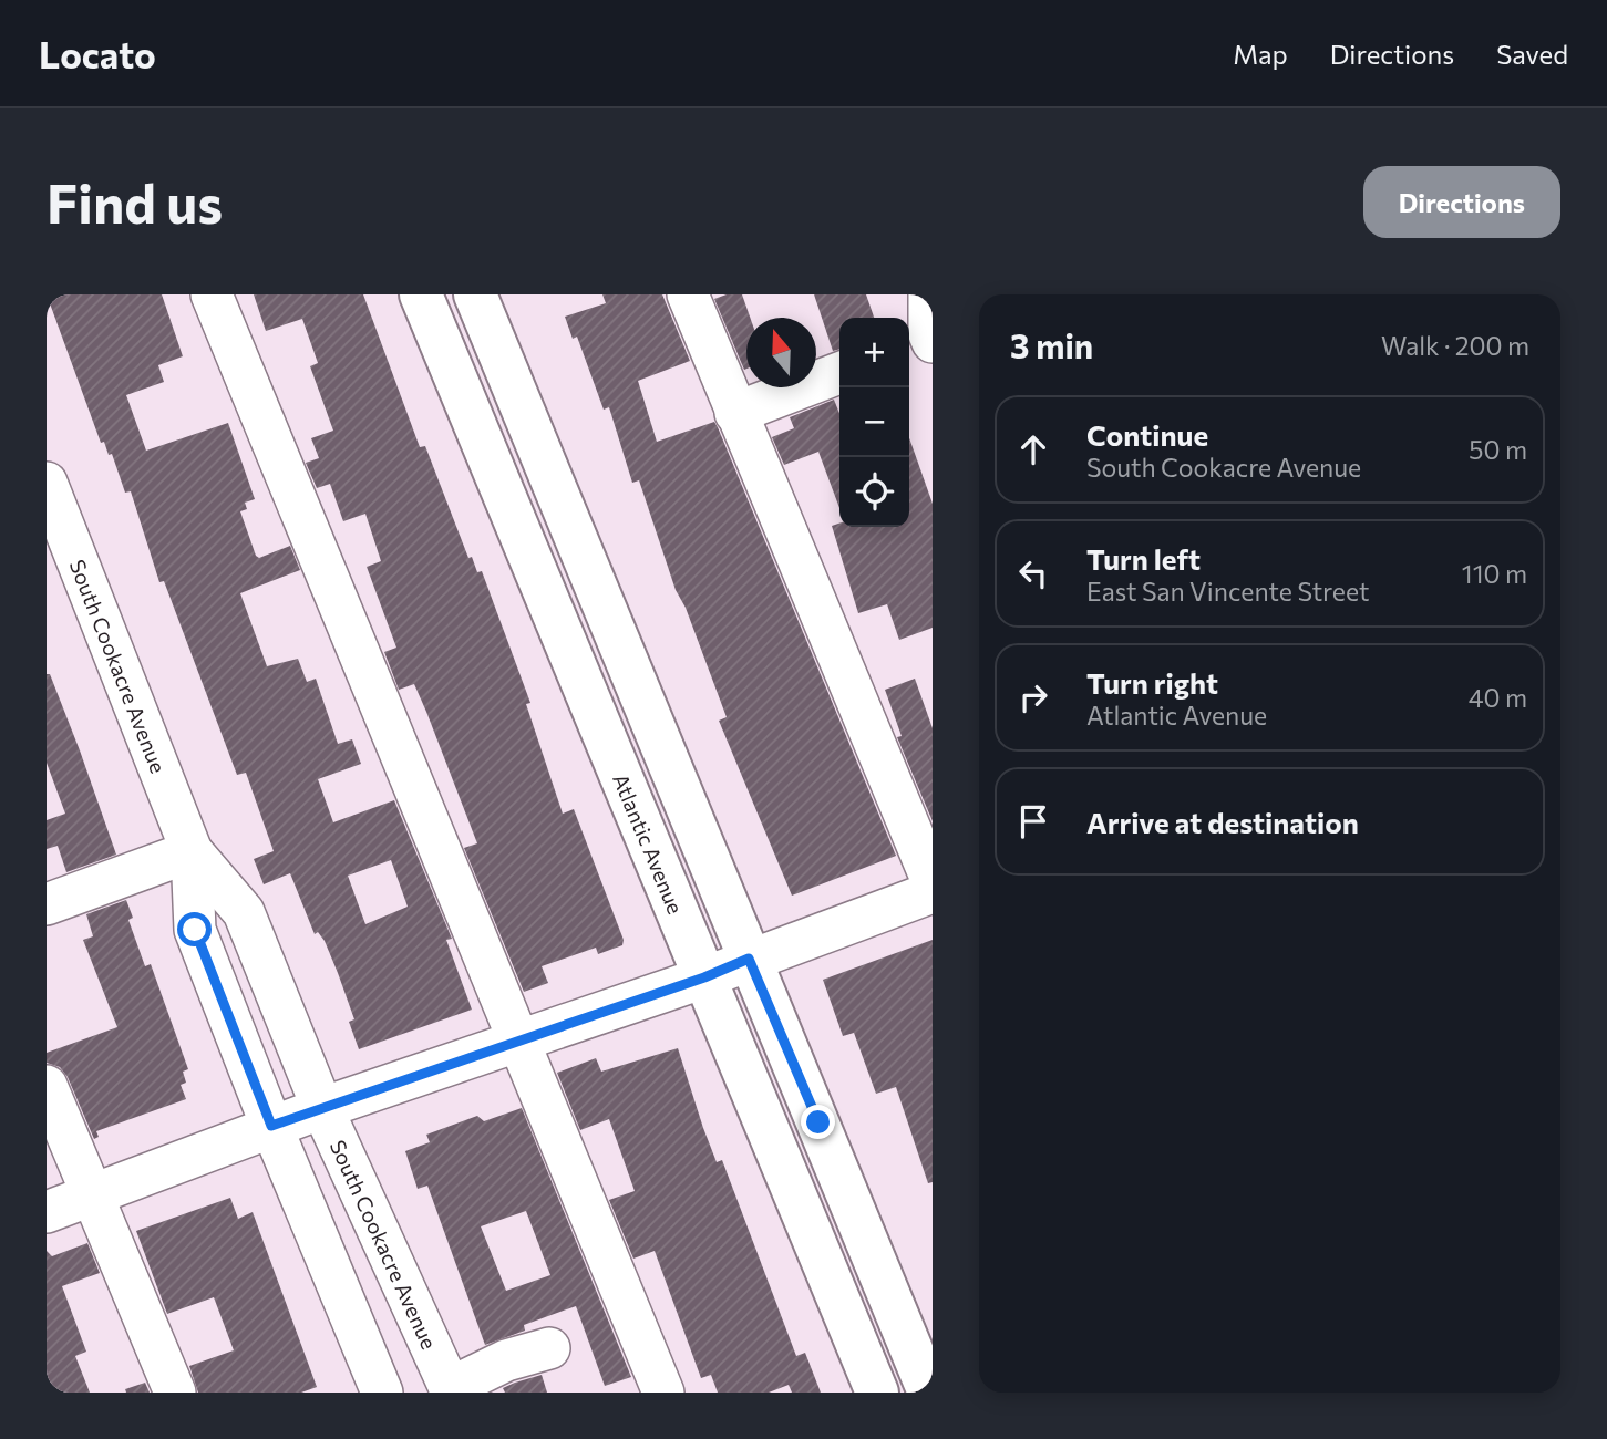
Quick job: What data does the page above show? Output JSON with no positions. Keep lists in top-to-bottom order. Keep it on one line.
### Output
{"streets":{"main road":["Atlantic Avenue"],"street":["South Cookacre Avenue"]},"north":"top","page":{"header":"Locato","nav":["Map","Directions","Saved"],"buttons":"Directions","title":"Find us","heading":["3 min","Walk · 200 m"],"map_buttons":["+","−"],"list":[["Continue","South Cookacre Avenue","50 m"],["Turn left","East San Vincente Street","110 m"],["Turn right","Atlantic Avenue","40 m"],"Arrive at destination"]}}
